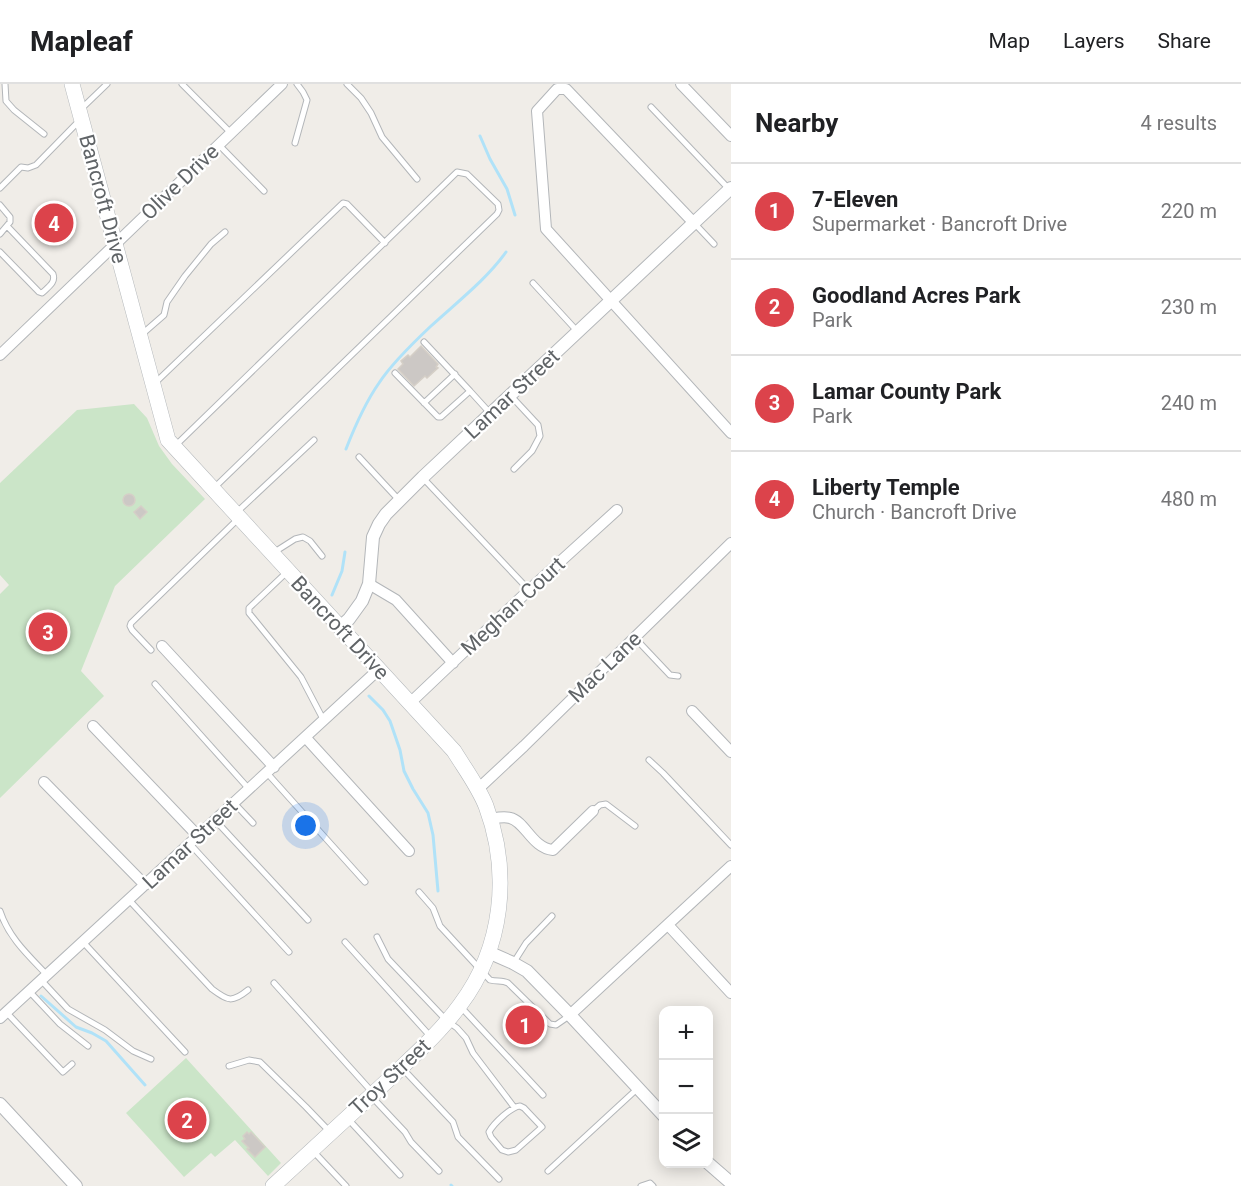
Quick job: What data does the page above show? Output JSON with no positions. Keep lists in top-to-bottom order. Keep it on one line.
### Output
{"streets":{"main road":["Bancroft Drive","Troy Street"],"street":["Olive Drive","Lamar Street","Meghan Court","Mac Lane"]},"crossings":[["Olive Drive","Bancroft Drive"],["Bancroft Drive","Lamar Street"],["Bancroft Drive","Meghan Court"],["Bancroft Drive","Mac Lane"],["Bancroft Drive","Troy Street"]],"page":{"header":"Mapleaf","nav":["Map","Layers","Share"],"heading":["Nearby","4 results"],"list":[{"mark":"1","name":"7-Eleven","note":"Supermarket · Bancroft Drive","value":"220 m"},{"mark":"2","name":"Goodland Acres Park","note":"Park","value":"230 m"},{"mark":"3","name":"Lamar County Park","note":"Park","value":"240 m"},{"mark":"4","name":"Liberty Temple","note":"Church · Bancroft Drive","value":"480 m"}],"pins":["4","3","1","2"],"map_buttons":["+","−"]}}
